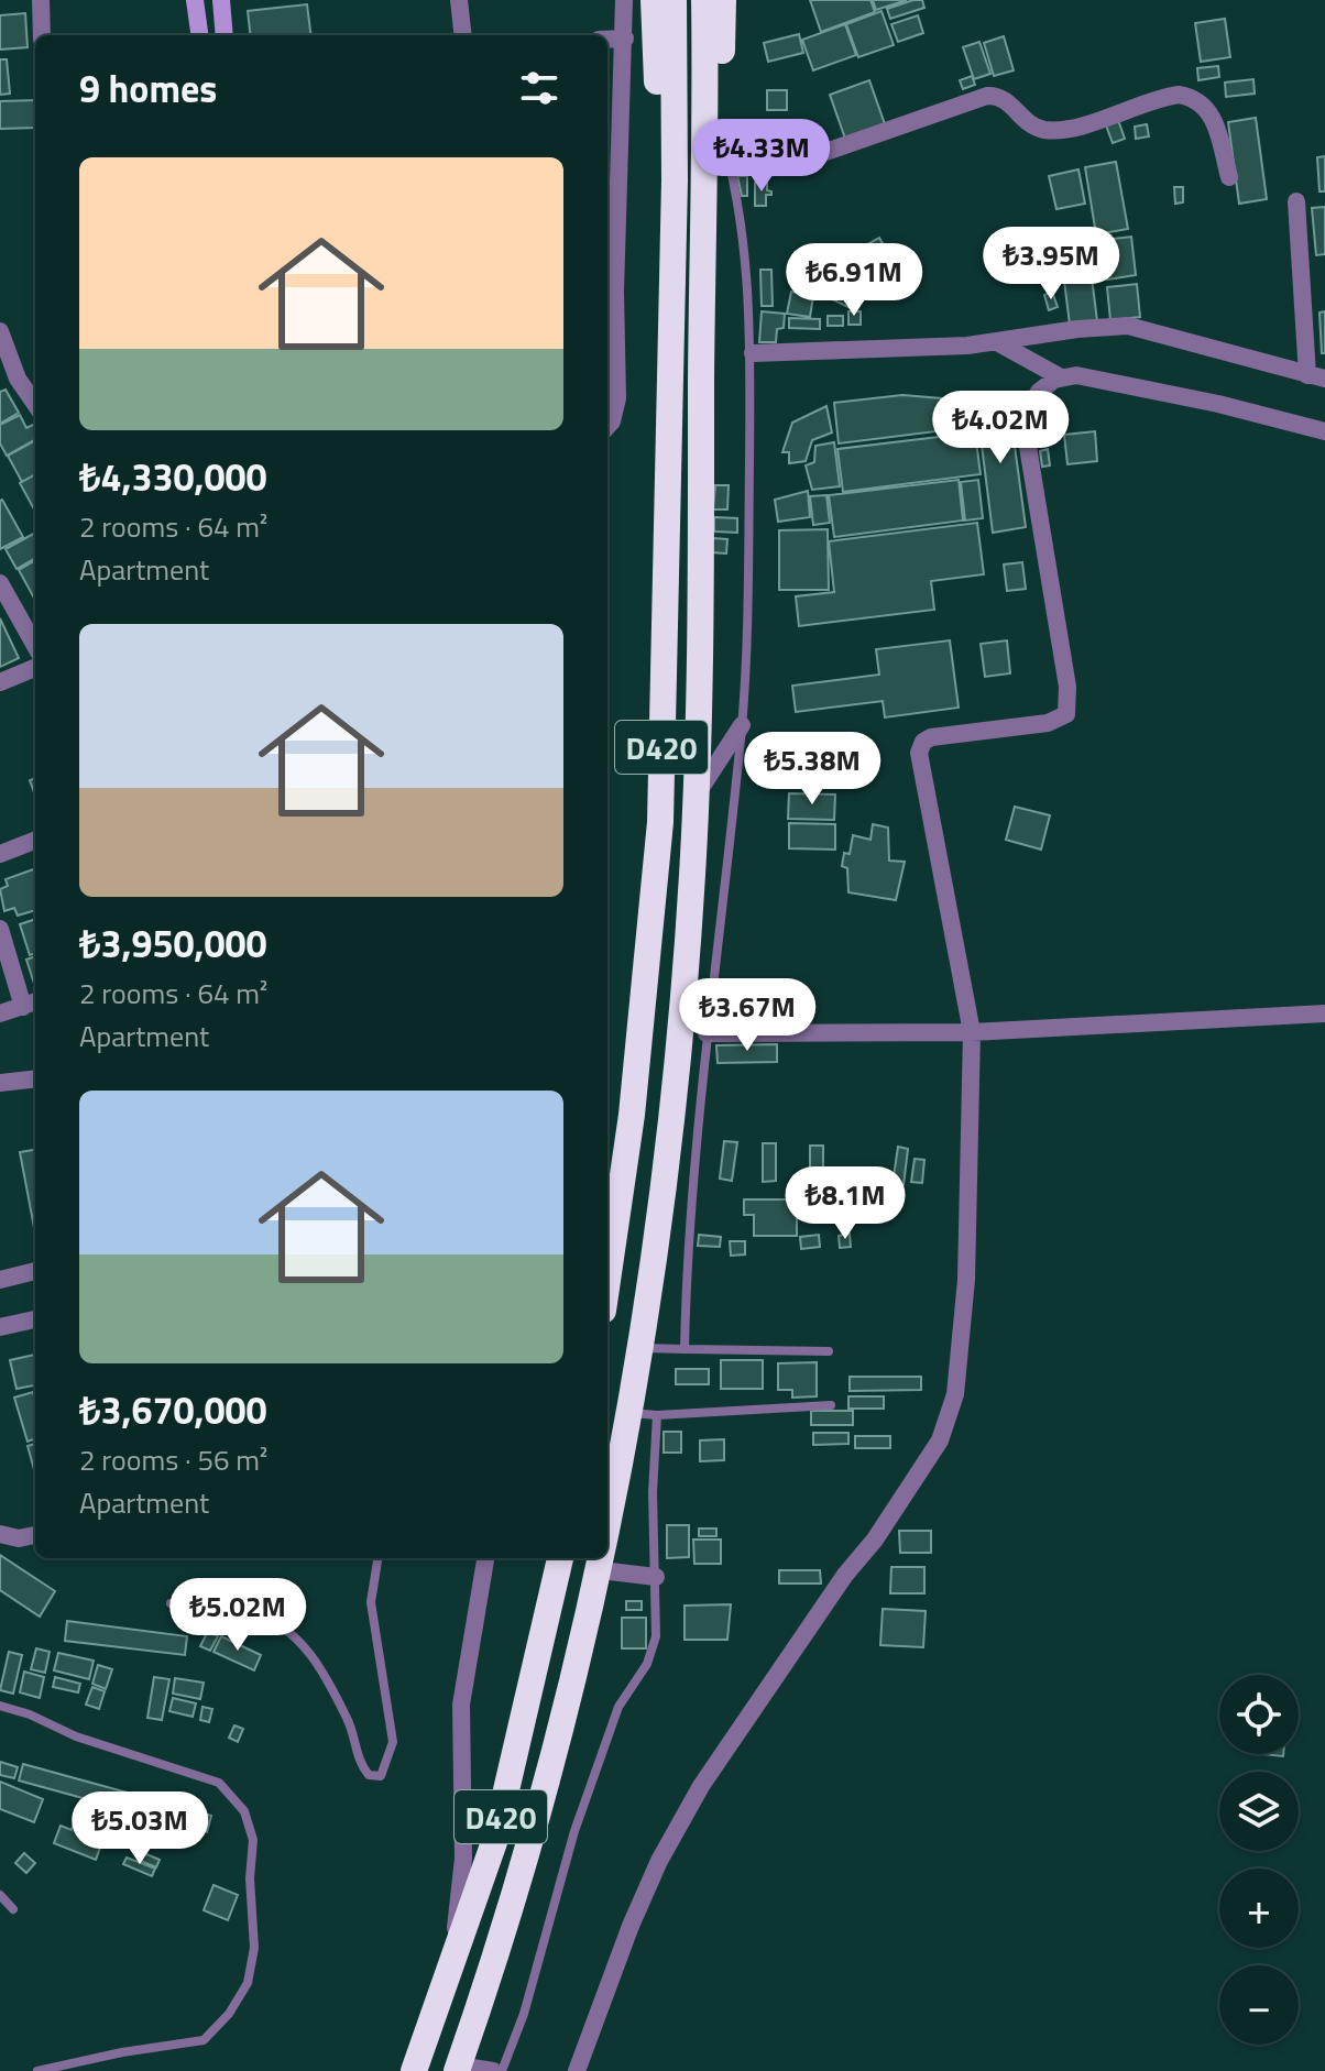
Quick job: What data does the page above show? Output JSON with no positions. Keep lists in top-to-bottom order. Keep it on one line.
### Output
{"streets":{"highway":["D420"]},"page":{"heading":"9 homes","price":["₺4.33M","₺3.95M","₺6.91M","₺4.02M","₺5.38M","₺3.67M","₺8.1M","₺5.02M","₺5.03M"],"list":[{"name":"₺4,330,000","note":"2 rooms · 64 m² · Apartment"},{"name":"₺3,950,000","note":"2 rooms · 64 m² · Apartment"},{"name":"₺3,670,000","note":"2 rooms · 56 m² · Apartment"}],"map_buttons":["+","−"]}}
